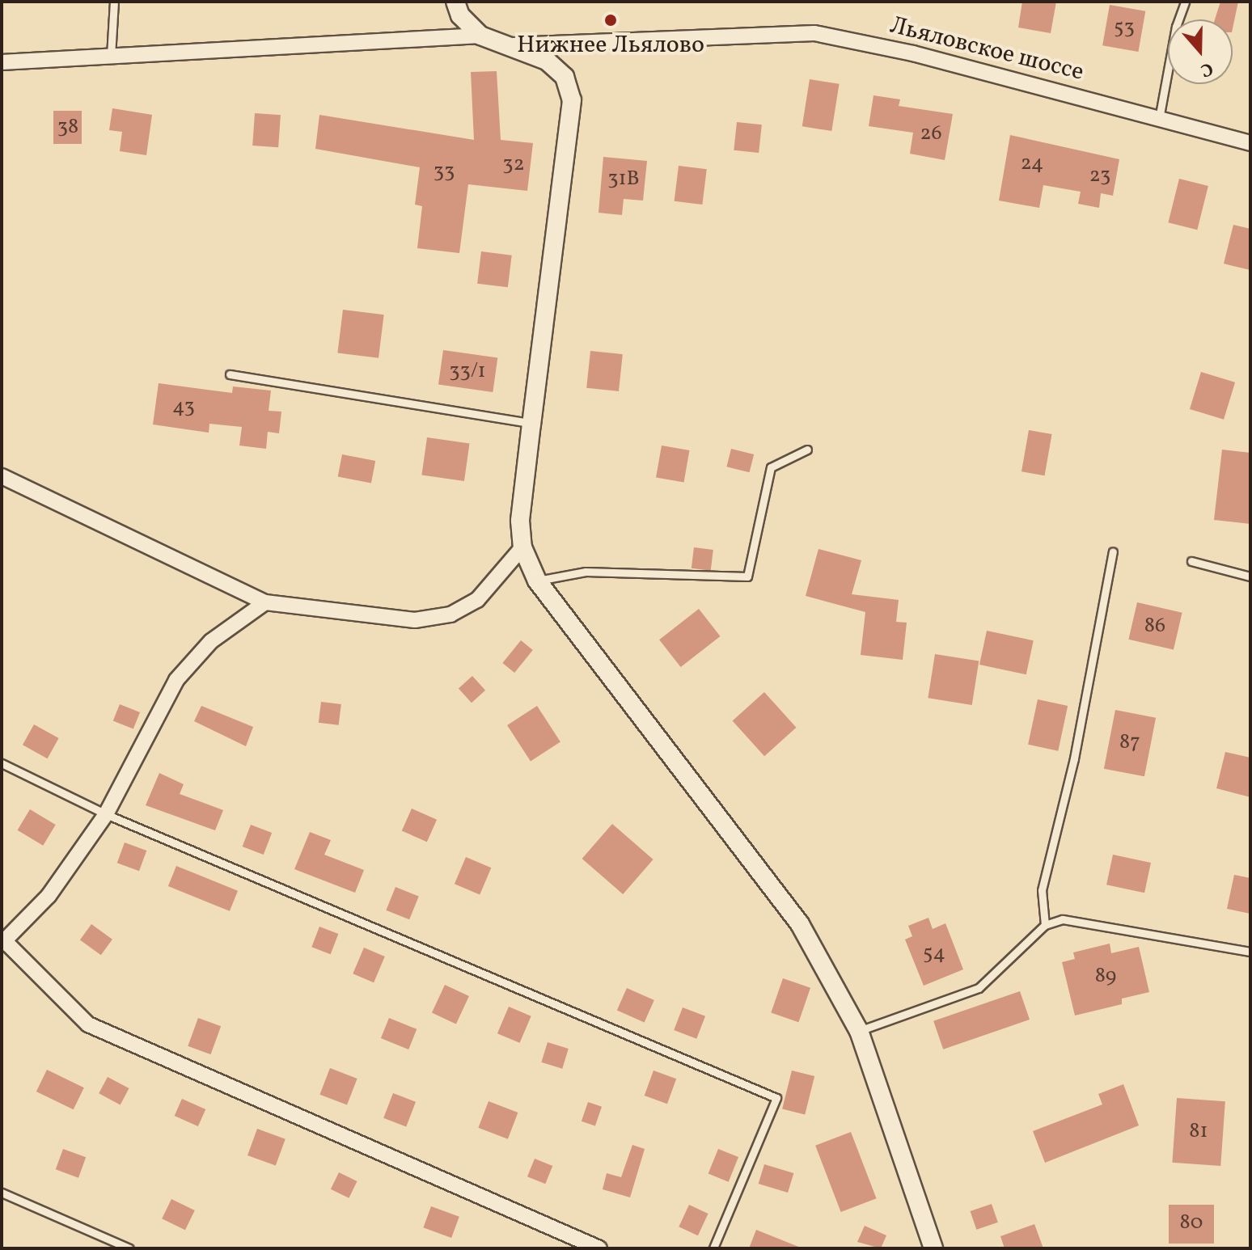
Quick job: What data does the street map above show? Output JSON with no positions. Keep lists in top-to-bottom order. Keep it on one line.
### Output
{"streets":{"street":["Льяловское шоссе"]},"places":["Нижнее Льялово"],"house_numbers":["53","38","26","24","32","33","23","31В","33/1","43","86","87","54","89","81","80"],"north":"bottom"}
